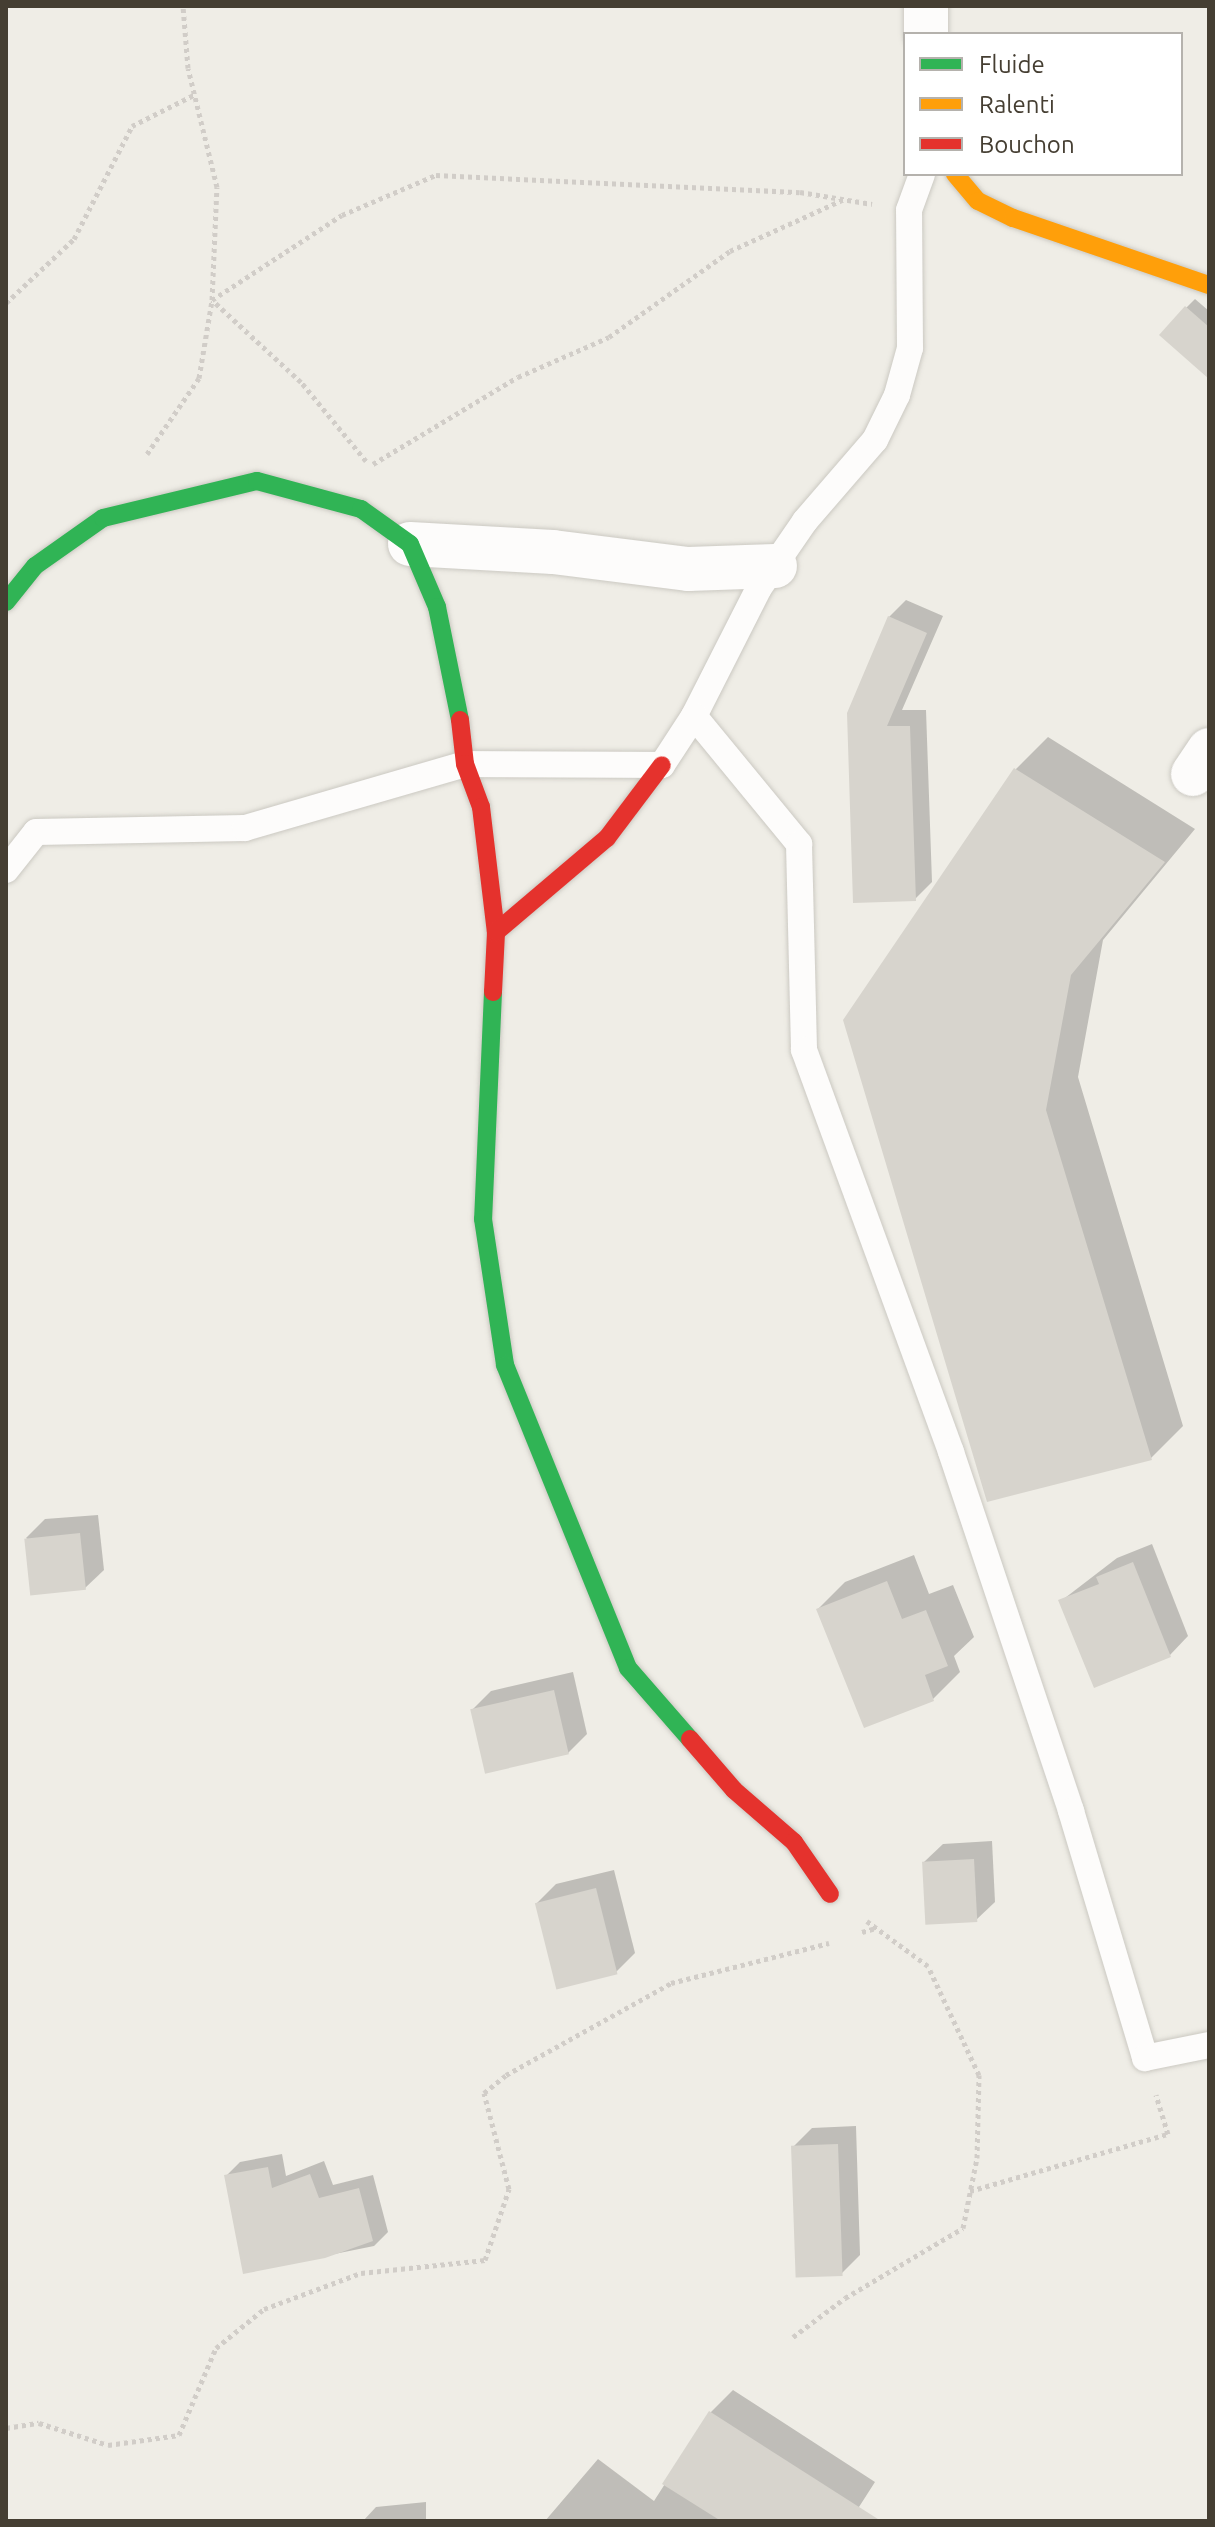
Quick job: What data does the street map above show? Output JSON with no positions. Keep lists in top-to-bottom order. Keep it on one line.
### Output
{"legend":["Fluide","Ralenti","Bouchon"]}
